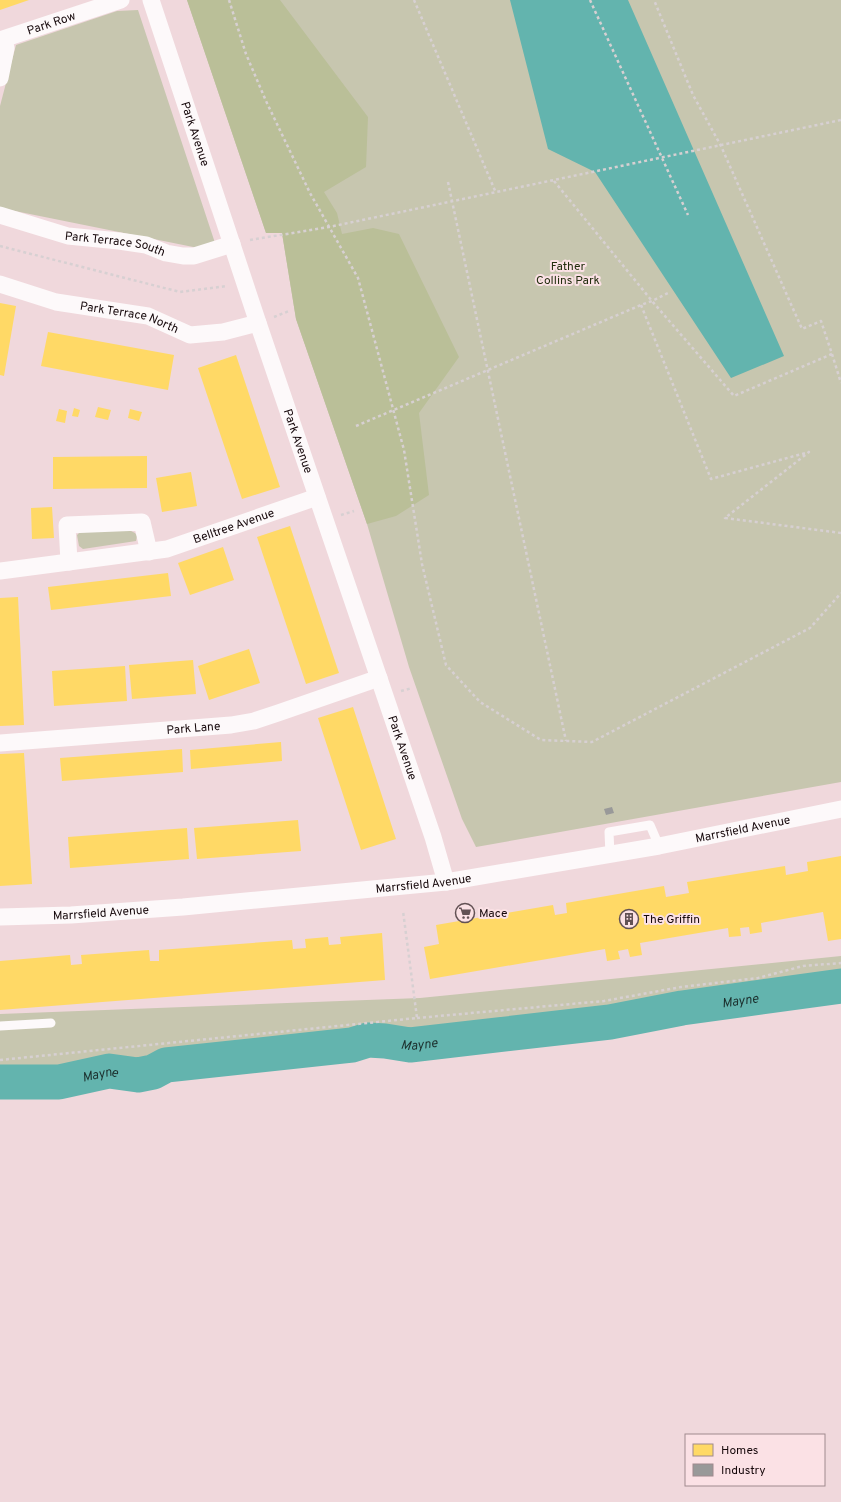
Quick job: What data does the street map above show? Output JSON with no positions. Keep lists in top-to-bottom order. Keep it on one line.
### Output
{"streets":{"street":["Park Row","Park Avenue","Park Terrace South","Park Terrace North","Belltree Avenue","Park Lane","Marrsfield Avenue"]},"crossings":[["Park Avenue","Park Terrace South"],["Park Avenue","Park Terrace North"],["Park Avenue","Belltree Avenue"],["Park Avenue","Park Lane"],["Park Avenue","Marrsfield Avenue"]],"water":["Mayne"],"parks":["Father Collins Park"],"places":{"supermarket":["Mace"],"building":["The Griffin"]},"legend":["Homes","Industry"]}
